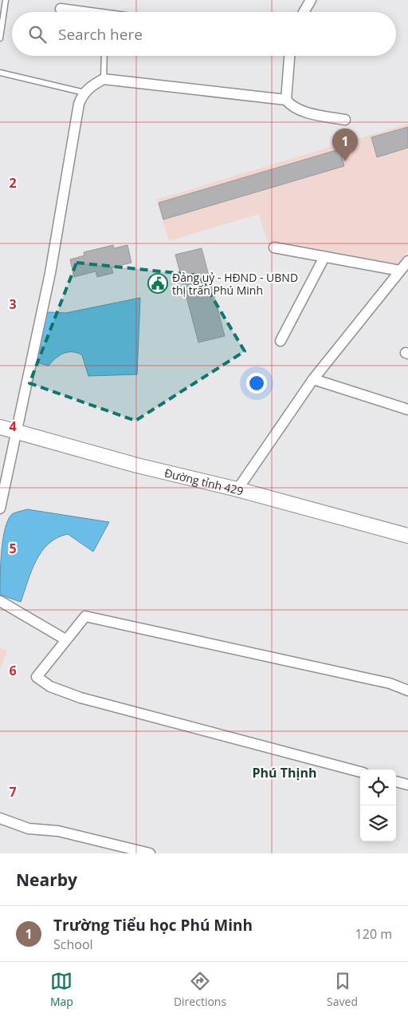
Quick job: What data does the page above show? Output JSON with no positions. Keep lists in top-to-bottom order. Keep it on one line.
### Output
{"streets":{"main road":["Đường tỉnh 429"]},"districts":["Phú Thịnh"],"places":{"public building":["Đảng uỷ - HĐND - UBND thị trấn Phú Minh"]},"page":{"search":"Search here","pins":"1","heading":"Nearby","list":[{"mark":"1","name":"Trường Tiểu học Phú Minh","note":"School","value":"120 m"}],"nav":["Map","Directions","Saved"]},"grid":{"rows":["2","3","4","5","6","7"]}}
